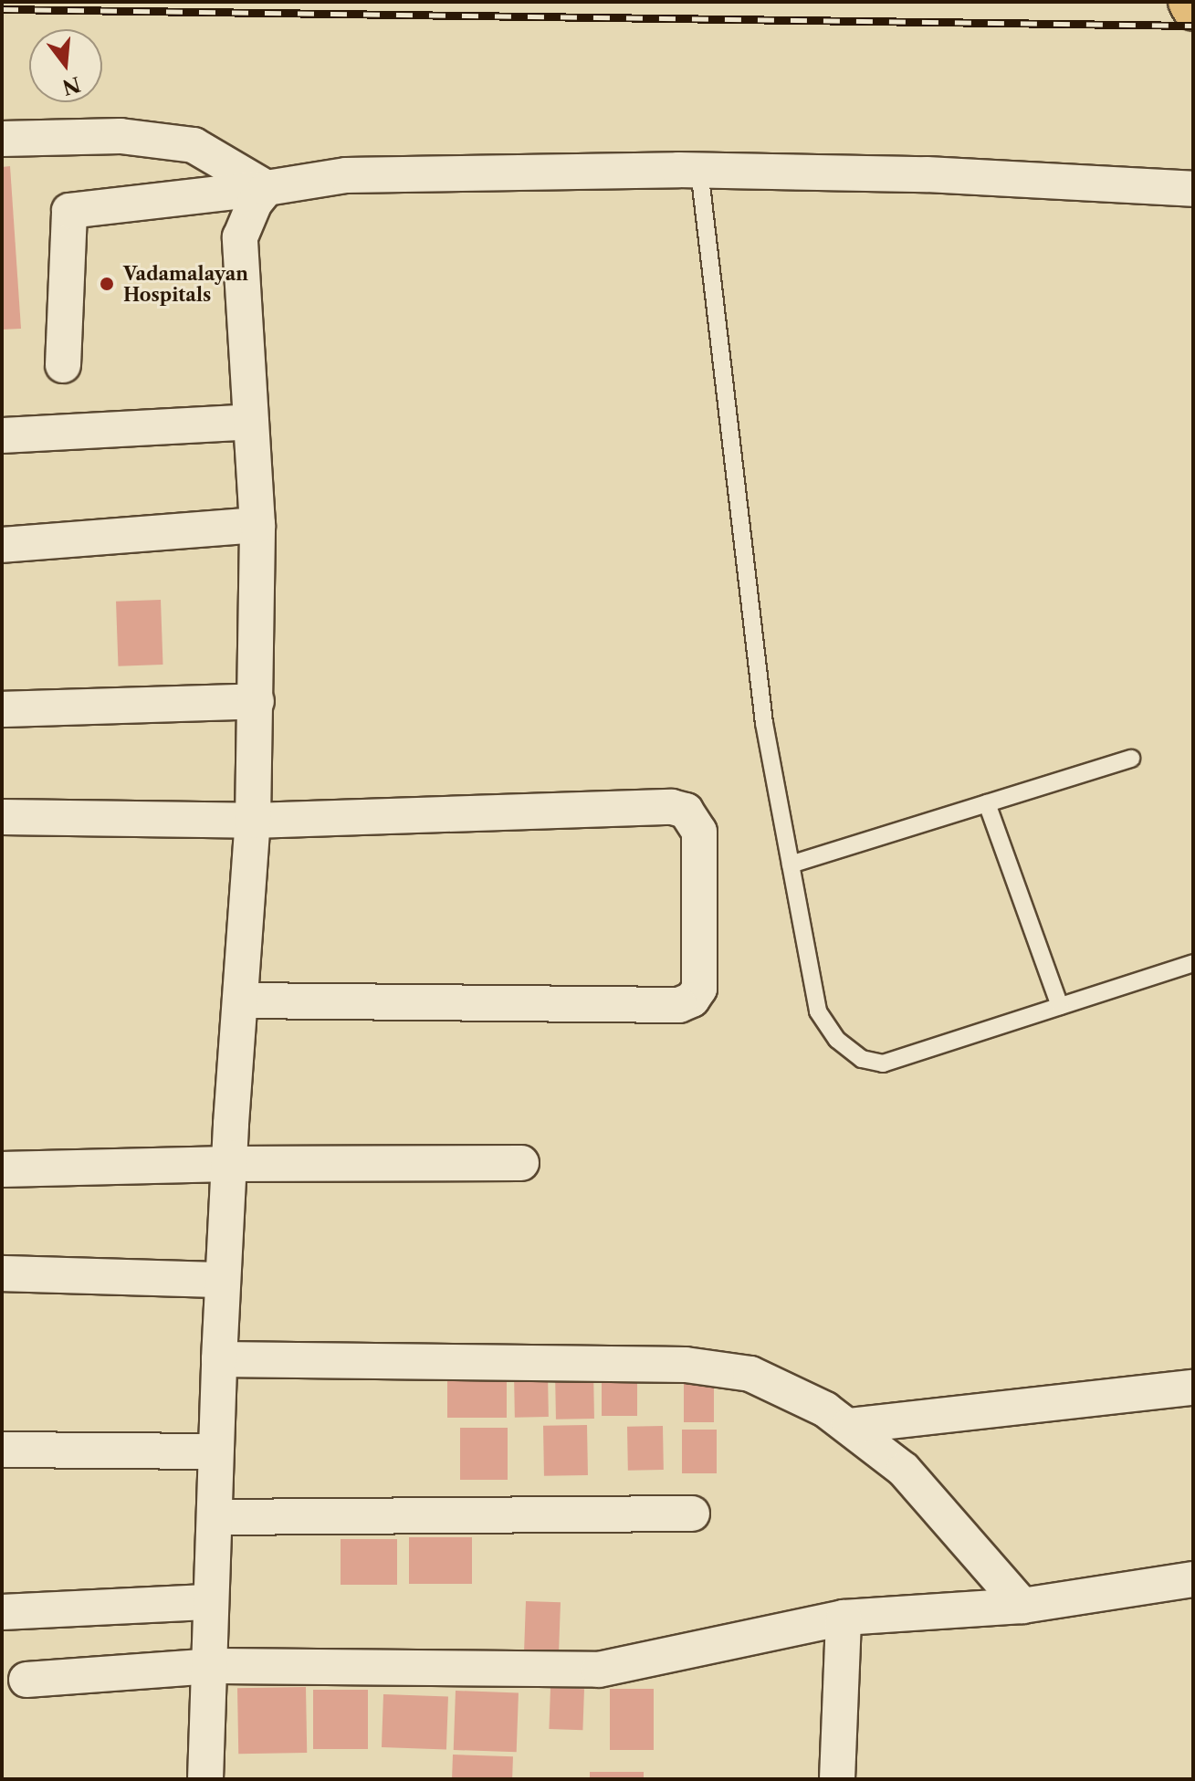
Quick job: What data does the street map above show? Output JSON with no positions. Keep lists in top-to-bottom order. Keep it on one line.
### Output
{"places":["Vadamalayan Hospitals"],"north":"bottom"}
